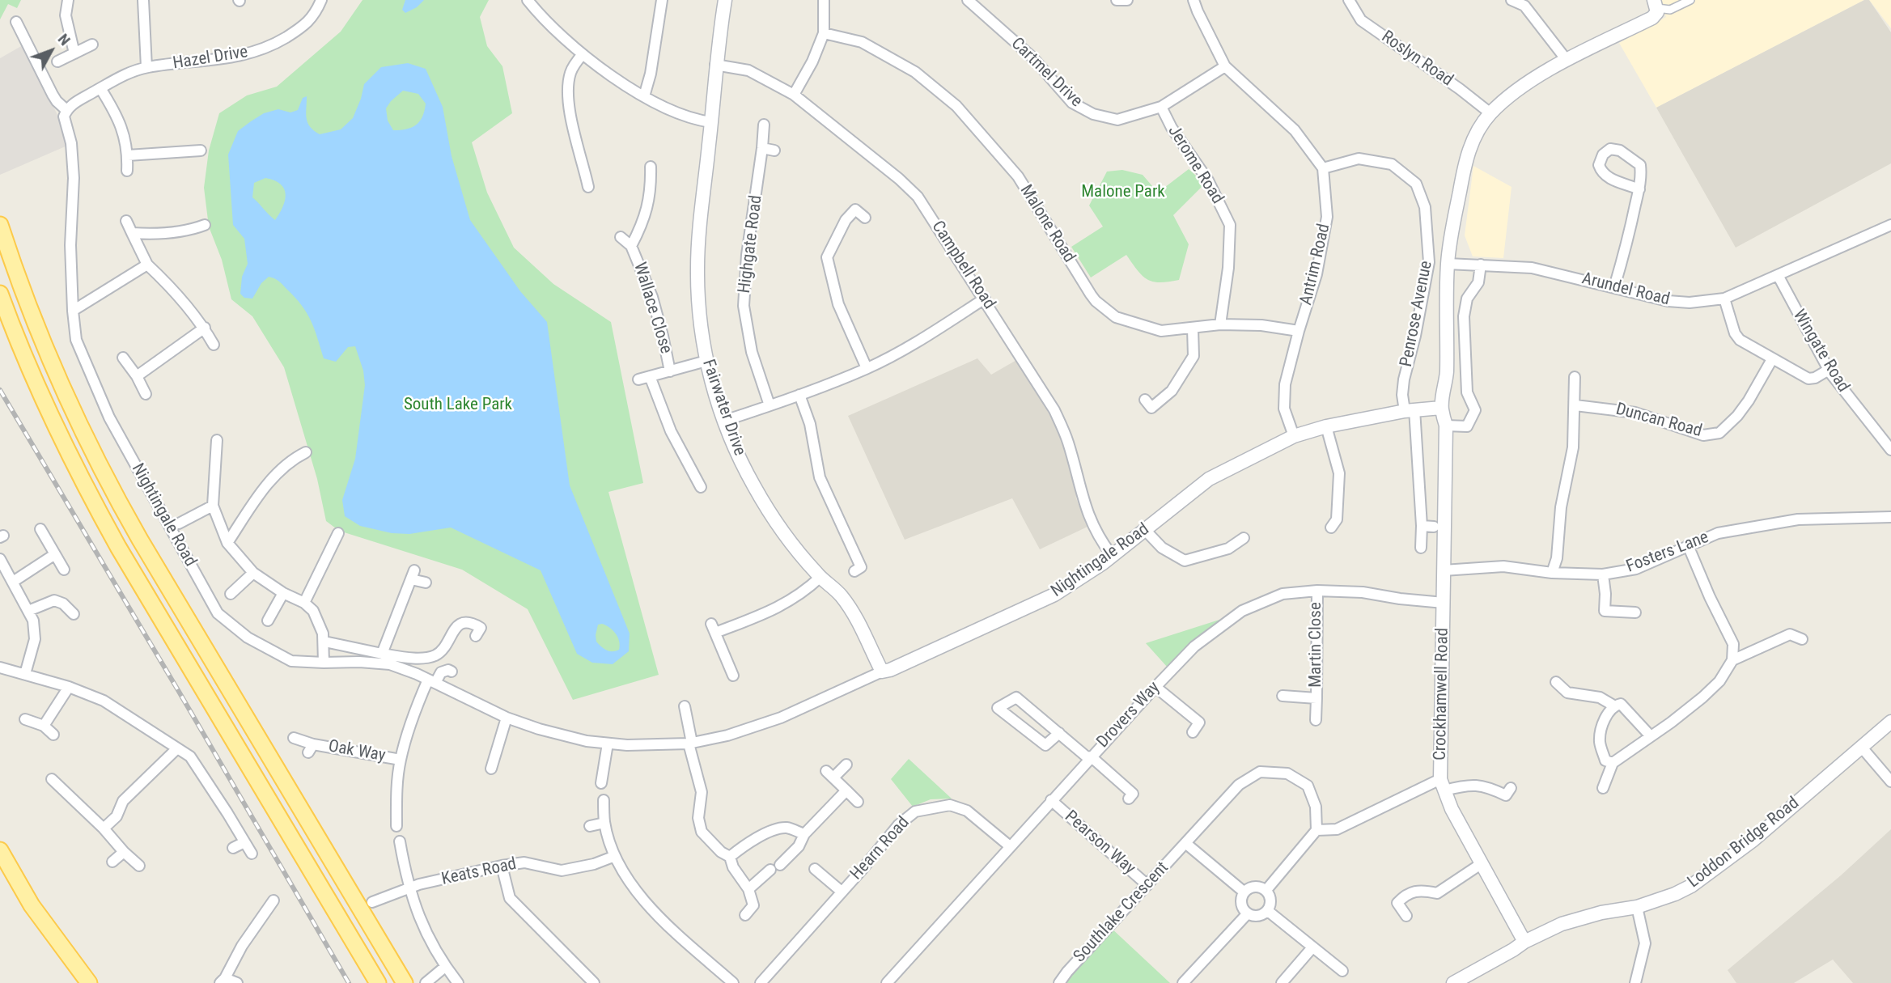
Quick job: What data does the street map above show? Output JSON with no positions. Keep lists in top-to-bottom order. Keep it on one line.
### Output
{"streets":{"street":["Hazel Drive","Roslyn Road","Cartmel Drive","Jerome Road","Malone Road","Highgate Road","Antrim Road","Campbell Road","Arundel Road","Wallace Close","Penrose Avenue","Wingate Road","Fairwater Drive","Duncan Road","Nightingale Road","Fosters Lane","Martin Close","Crockhamwell Road","Drovers Way","Oak Way","Pearson Way","Loddon Bridge Road","Hearn Road","Keats Road","Southlake Crescent"]},"crossings":[["Hazel Drive","Nightingale Road"],["Roslyn Road","Crockhamwell Road"],["Cartmel Drive","Jerome Road"],["Jerome Road","Malone Road"],["Malone Road","Antrim Road"],["Antrim Road","Penrose Avenue"],["Antrim Road","Nightingale Road"],["Campbell Road","Fairwater Drive"],["Campbell Road","Nightingale Road"],["Arundel Road","Wingate Road"],["Arundel Road","Crockhamwell Road"],["Wallace Close","Fairwater Drive"],["Penrose Avenue","Nightingale Road"],["Fairwater Drive","Nightingale Road"],["Nightingale Road","Crockhamwell Road"],["Fosters Lane","Crockhamwell Road"],["Martin Close","Drovers Way"],["Crockhamwell Road","Drovers Way"],["Crockhamwell Road","Loddon Bridge Road"],["Drovers Way","Pearson Way"],["Drovers Way","Hearn Road"],["Pearson Way","Southlake Crescent"]],"parks":["Malone Park","South Lake Park"],"north":"top right"}
